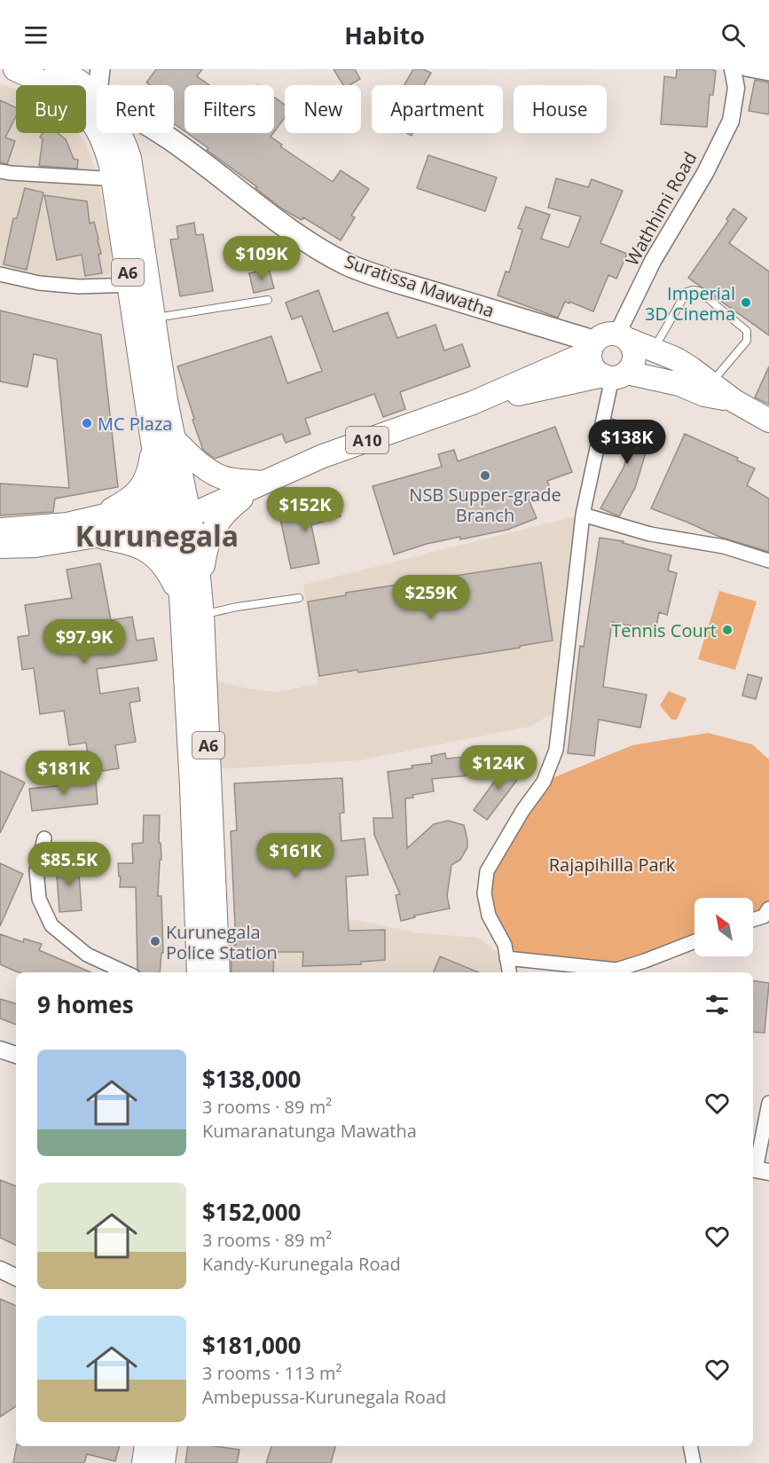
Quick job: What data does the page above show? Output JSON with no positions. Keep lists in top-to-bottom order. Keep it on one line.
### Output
{"streets":{"highway":["A6","A10"],"main road":["Suratissa Mawatha"],"street":["Wathhimi Road"]},"crossings":[["Wathhimi Road","Suratissa Mawatha"],["Wathhimi Road","A10"],["A6","A10"],["Suratissa Mawatha","A10"]],"districts":["Kurunegala"],"parks":["Rajapihilla Park"],"places":["Imperial 3D Cinema","MC Plaza","NSB Supper-grade Branch","Tennis Court","Kurunegala Police Station"],"north":"top left","page":{"header":"Habito","chip":["Buy","Rent","Filters","New","Apartment","House"],"price":["$109K","$138K","$152K","$259K","$97.9K","$124K","$181K","$161K","$85.5K"],"heading":"9 homes","list":[{"name":"$138,000","note":"3 rooms · 89 m² · Kumaranatunga Mawatha"},{"name":"$152,000","note":"3 rooms · 89 m² · Kandy-Kurunegala Road"},{"name":"$181,000","note":"3 rooms · 113 m² · Ambepussa-Kurunegala Road"}]}}
